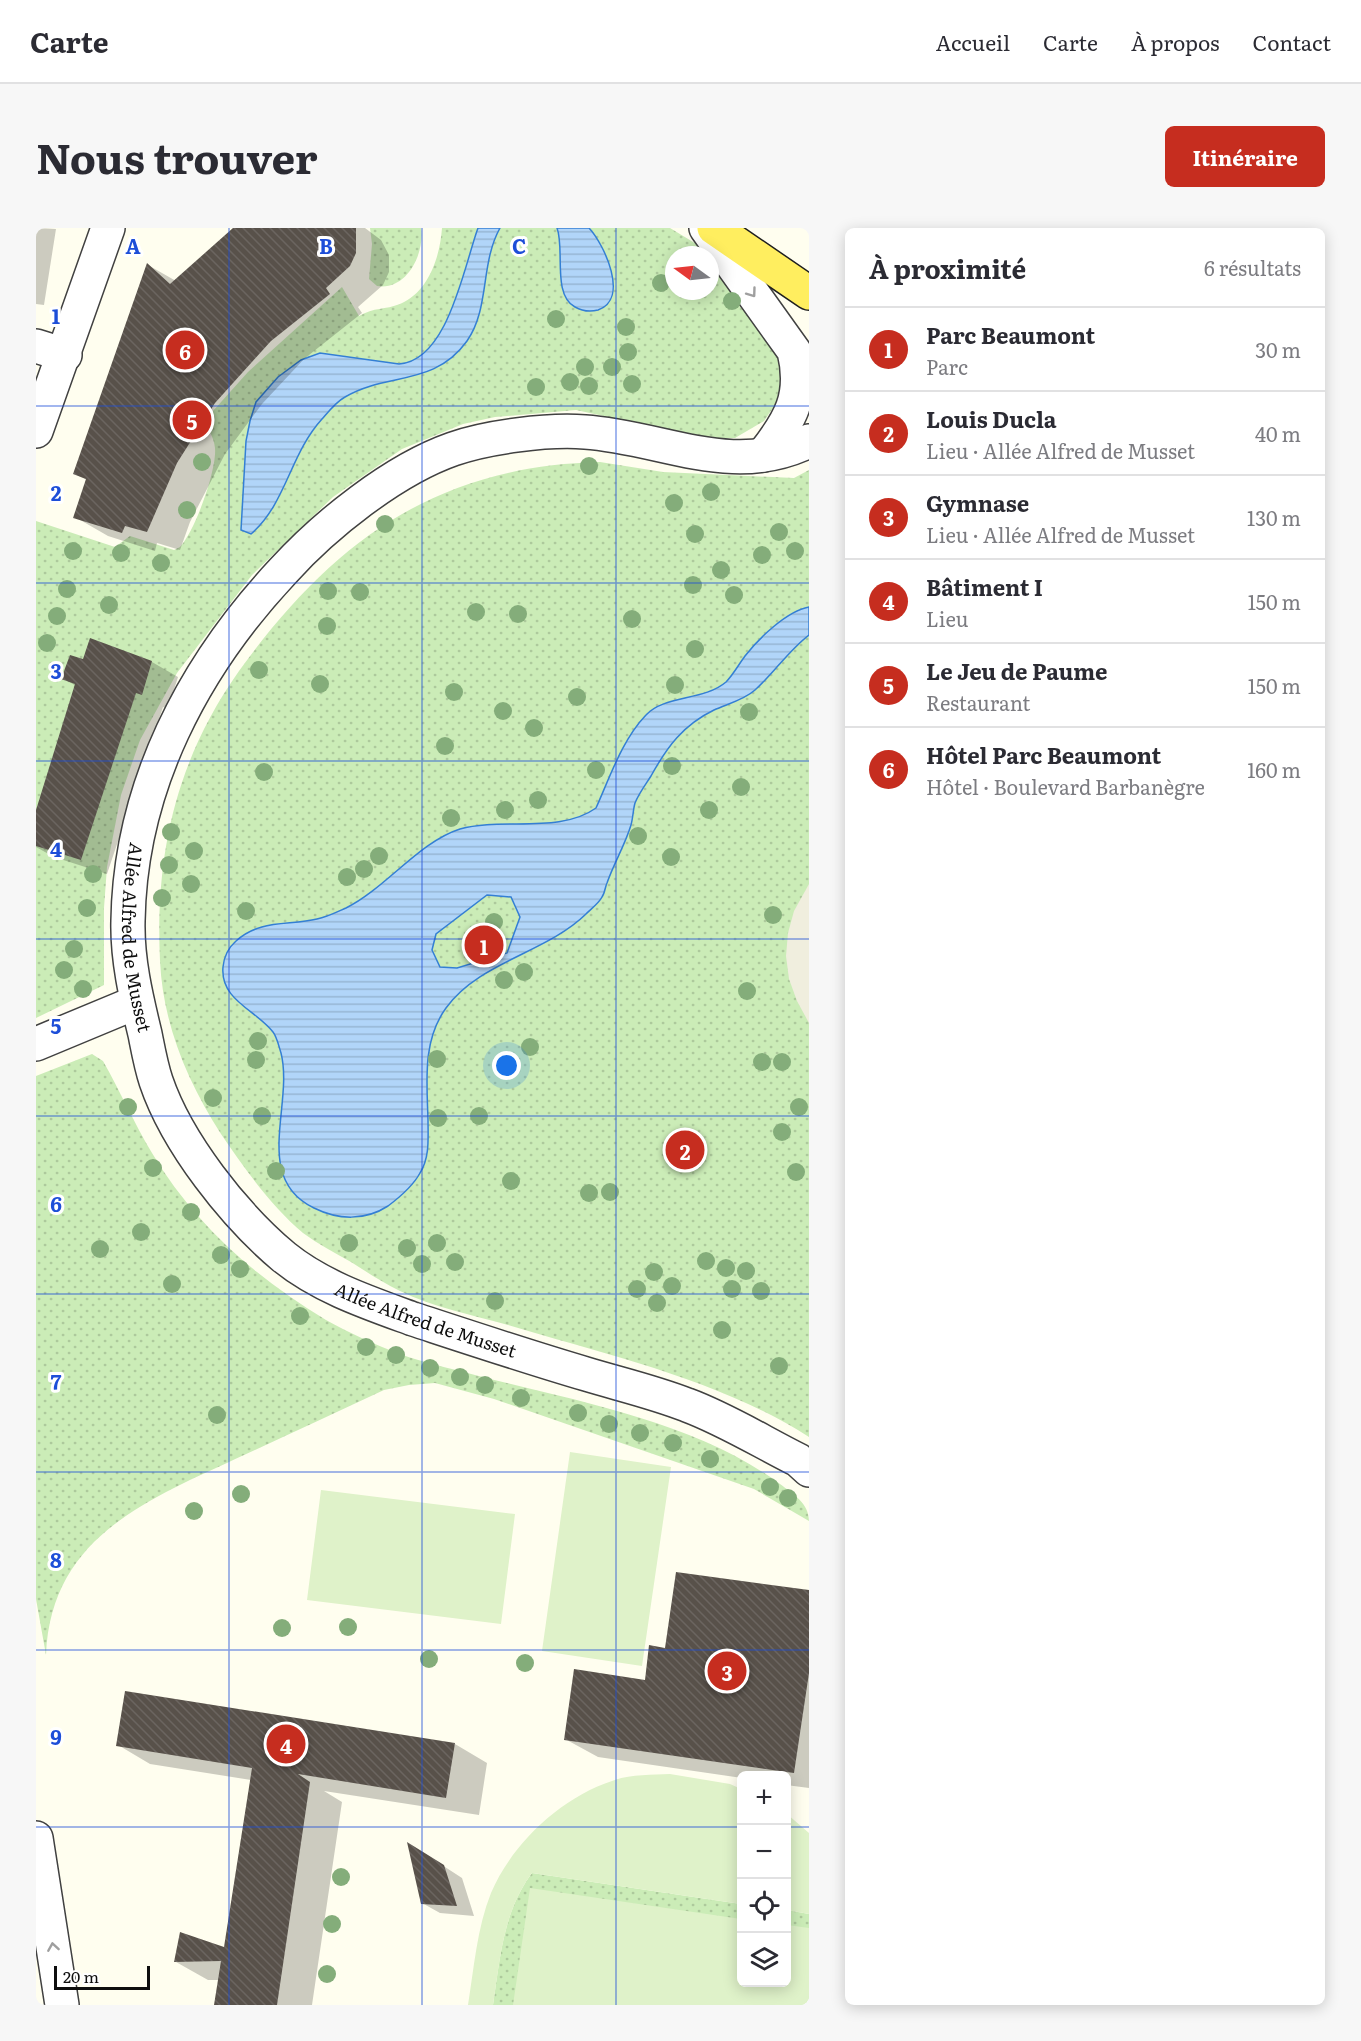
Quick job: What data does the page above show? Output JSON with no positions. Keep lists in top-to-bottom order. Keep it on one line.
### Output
{"streets":{"street":["Allée Alfred de Musset"]},"scale_bar":"20 m","north":"left","page":{"header":"Carte","nav":["Accueil","Carte","À propos","Contact"],"title":"Nous trouver","buttons":"Itinéraire","heading":["À proximité","6 résultats"],"list":[{"mark":"1","name":"Parc Beaumont","note":"Parc","value":"30 m"},{"mark":"2","name":"Louis Ducla","note":"Lieu · Allée Alfred de Musset","value":"40 m"},{"mark":"3","name":"Gymnase","note":"Lieu · Allée Alfred de Musset","value":"130 m"},{"mark":"4","name":"Bâtiment I","note":"Lieu","value":"150 m"},{"mark":"5","name":"Le Jeu de Paume","note":"Restaurant","value":"150 m"},{"mark":"6","name":"Hôtel Parc Beaumont","note":"Hôtel · Boulevard Barbanègre","value":"160 m"}],"pins":["6","5","1","2","3","4"],"map_buttons":["+","−"],"scale":"20 m"},"grid":{"columns":["A","B","C"],"rows":["1","2","3","4","5","6","7","8","9"]}}
